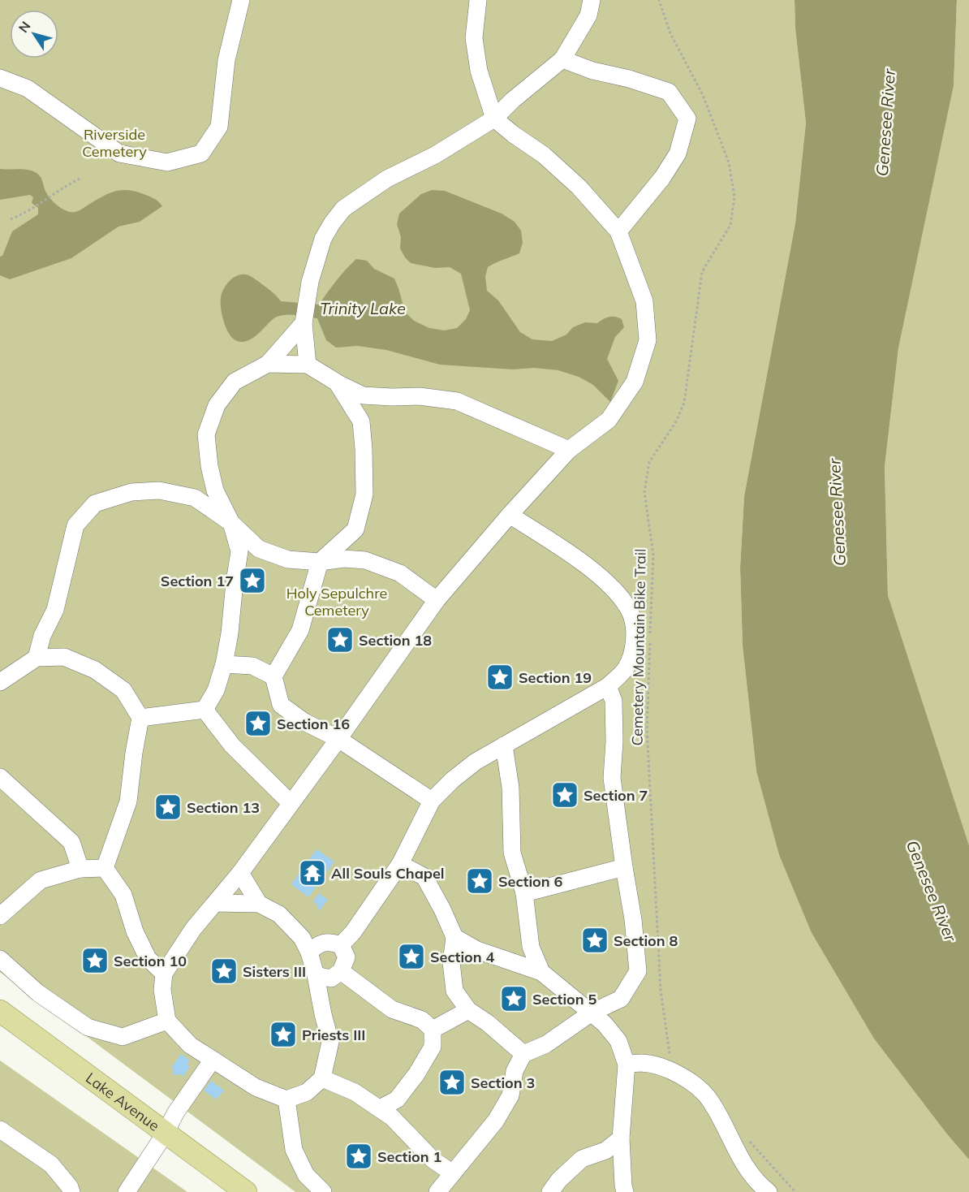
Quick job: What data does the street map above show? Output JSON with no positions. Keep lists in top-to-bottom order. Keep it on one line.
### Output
{"streets":{"main road":["Lake Avenue"],"path":["Cemetery Mountain Bike Trail"]},"water":["Genesee River","Trinity Lake"],"parks":["Riverside Cemetery","Holy Sepulchre Cemetery"],"places":{"place":["Section 17","Section 18","Section 19","Section 16","Section 7","Section 13","Section 6","Section 8","Section 4","Section 10","Sisters III","Section 5","Priests III","Section 3","Section 1"],"temple":["All Souls Chapel"]},"north":"top left"}
